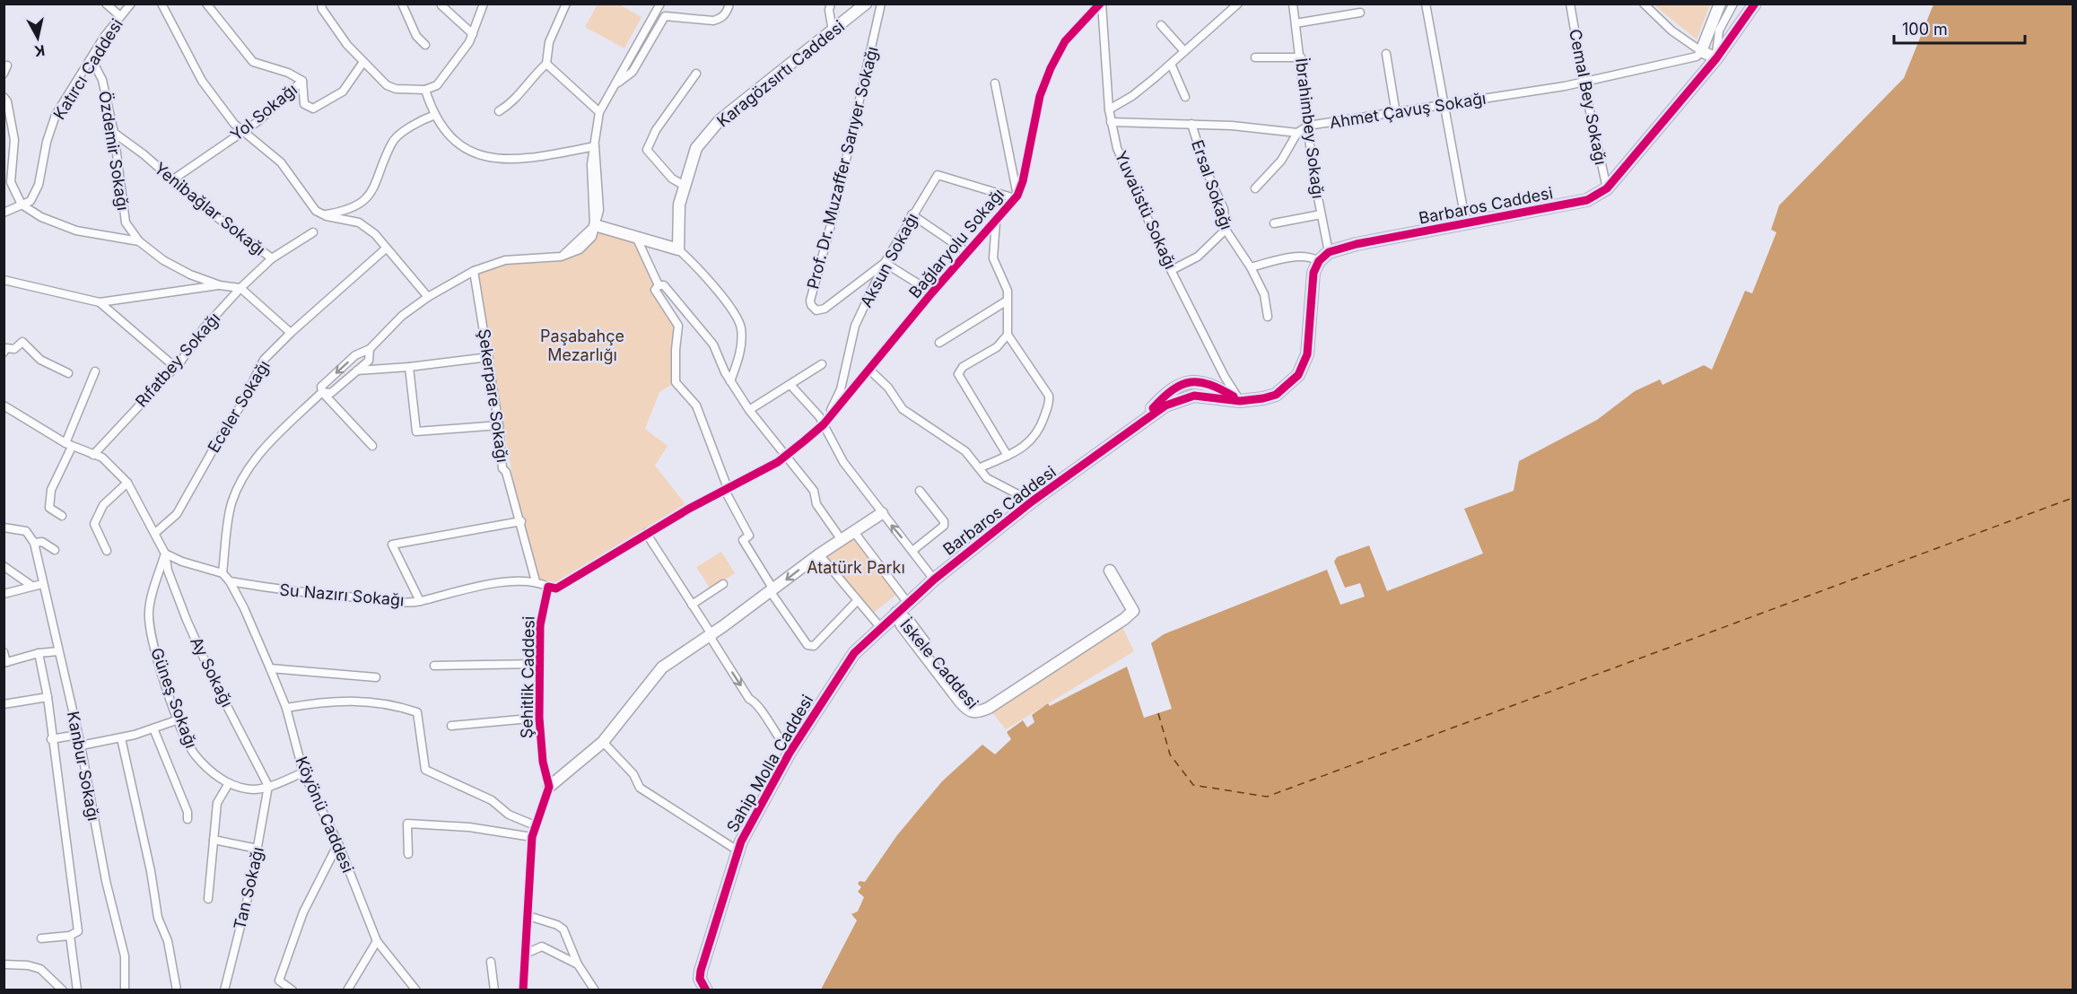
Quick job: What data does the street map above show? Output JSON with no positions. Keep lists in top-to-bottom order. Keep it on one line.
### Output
{"streets":{"main road":["Karagözsırtı Caddesi","Barbaros Caddesi","İskele Caddesi","Sahip Molla Caddesi"],"street":["Katırcı Caddesi","Cemal Bey Sokağı","Ahmet Çavuş Sokağı","Yol Sokağı","İbrahimbey Sokağı","Özdemir Sokağı","Prof. Dr. Muzaffer Sarıyer Sokağı","Ersal Sokağı","Yenibağlar Sokağı","Yuvaüstü Sokağı","Bağlaryolu Sokağı","Aksun Sokağı","Rıfatbey Sokağı","Şekerpare Sokağı","Eceler Sokağı","Su Nazırı Sokağı","Ay Sokağı","Şehitlik Caddesi","Güneş Sokağı","Kanbur Sokağı","Köyönü Caddesi","Tan Sokağı"]},"crossings":[["Katırcı Caddesi","Özdemir Sokağı"],["Cemal Bey Sokağı","Ahmet Çavuş Sokağı"],["Cemal Bey Sokağı","Barbaros Caddesi"],["Ahmet Çavuş Sokağı","İbrahimbey Sokağı"],["Yol Sokağı","Yenibağlar Sokağı"],["İbrahimbey Sokağı","Barbaros Caddesi"],["Özdemir Sokağı","Yenibağlar Sokağı"],["Prof. Dr. Muzaffer Sarıyer Sokağı","Aksun Sokağı"],["Barbaros Caddesi","Yuvaüstü Sokağı"],["Barbaros Caddesi","İskele Caddesi"],["Barbaros Caddesi","Sahip Molla Caddesi"],["Yenibağlar Sokağı","Rıfatbey Sokağı"],["Yuvaüstü Sokağı","Bağlaryolu Sokağı"],["Bağlaryolu Sokağı","Aksun Sokağı"],["Rıfatbey Sokağı","Ay Sokağı"],["Şekerpare Sokağı","Su Nazırı Sokağı"],["Eceler Sokağı","Ay Sokağı"],["Su Nazırı Sokağı","Şehitlik Caddesi"],["Su Nazırı Sokağı","Köyönü Caddesi"],["Ay Sokağı","Güneş Sokağı"],["Ay Sokağı","Tan Sokağı"],["Güneş Sokağı","Köyönü Caddesi"],["Güneş Sokağı","Tan Sokağı"]],"parks":["Paşabahçe Mezarlığı","Atatürk Parkı"],"scale_bar":"100 m","north":"bottom"}
